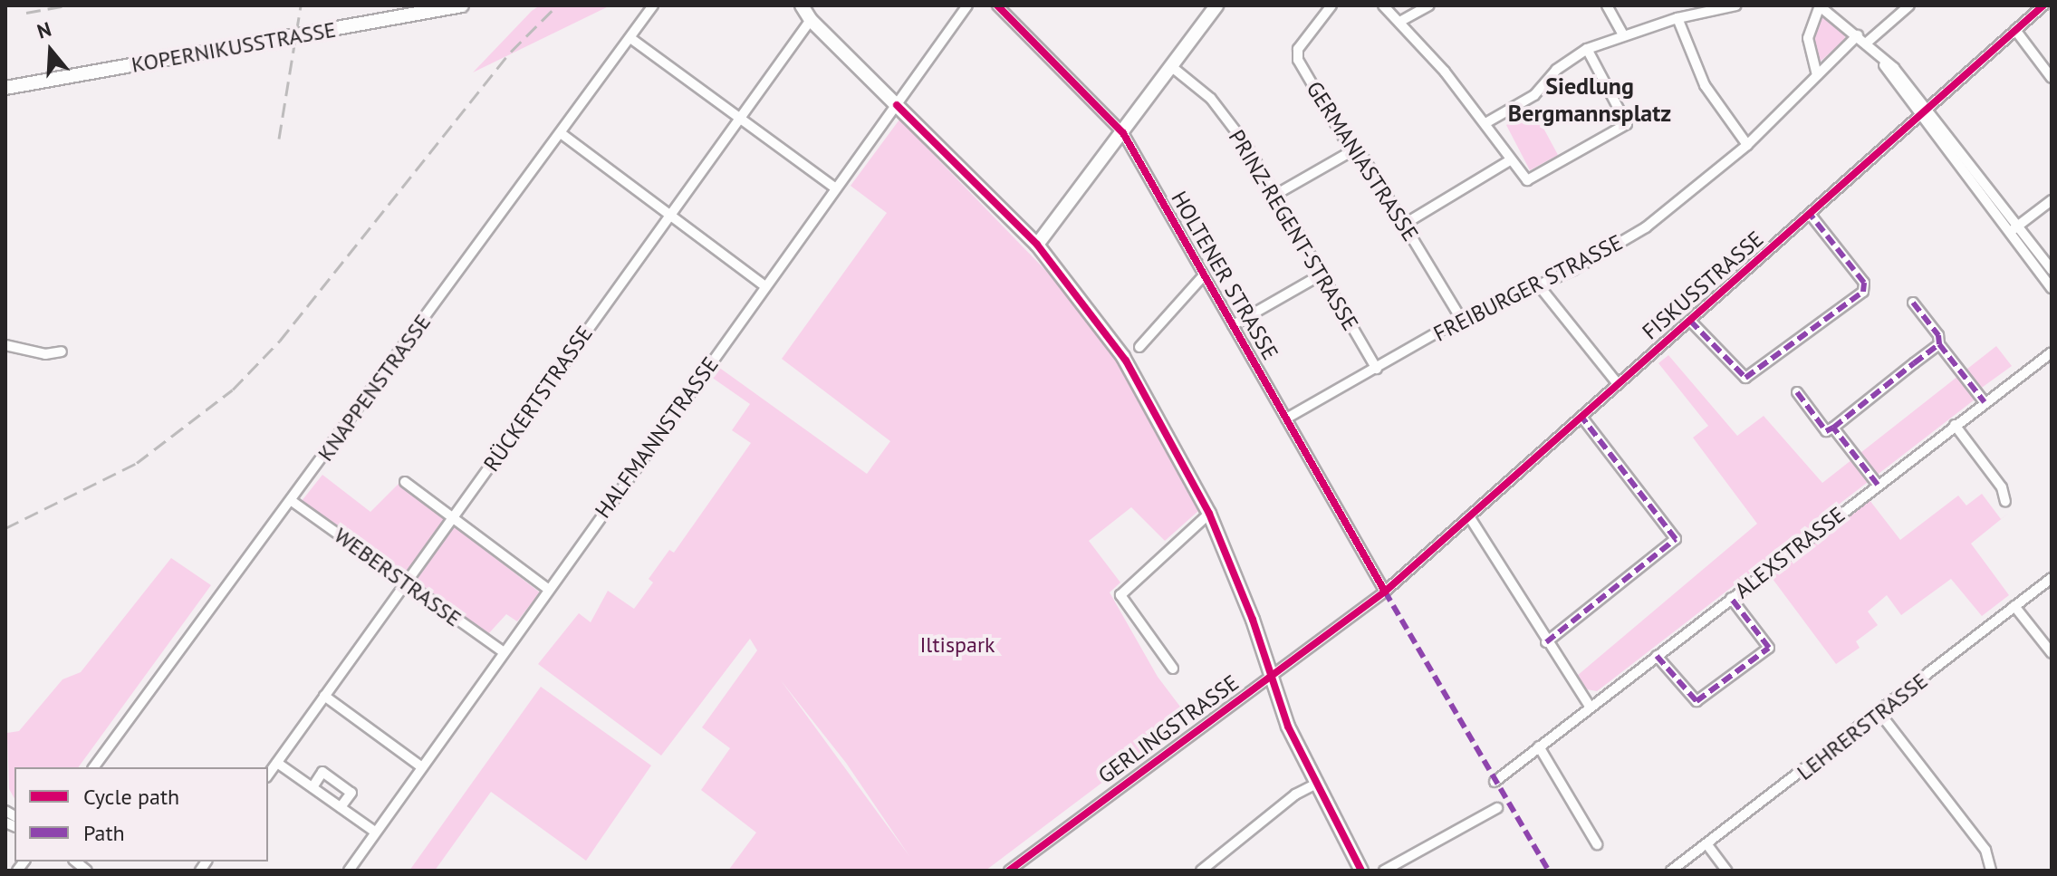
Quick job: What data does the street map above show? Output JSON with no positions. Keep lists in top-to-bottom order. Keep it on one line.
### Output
{"streets":{"street":["KOPERNIKUSSTRASSE","GERMANIASTRASSE","PRINZ-REGENT-STRASSE","HOLTENER STRASSE","FISKUSSTRASSE","FREIBURGER STRASSE","KNAPPENSTRASSE","RÜCKERTSTRASSE","HALFMANNSTRASSE","ALEXSTRASSE","WEBERSTRASSE","LEHRERSTRASSE","GERLINGSTRASSE"]},"crossings":[["GERMANIASTRASSE","FREIBURGER STRASSE"],["PRINZ-REGENT-STRASSE","FREIBURGER STRASSE"],["HOLTENER STRASSE","FISKUSSTRASSE"],["HOLTENER STRASSE","FREIBURGER STRASSE"],["HOLTENER STRASSE","GERLINGSTRASSE"],["FISKUSSTRASSE","GERLINGSTRASSE"],["KNAPPENSTRASSE","WEBERSTRASSE"],["RÜCKERTSTRASSE","WEBERSTRASSE"],["HALFMANNSTRASSE","WEBERSTRASSE"]],"districts":["Siedlung Bergmannsplatz"],"parks":["Iltispark"],"legend":["Cycle path","Path"],"north":"top"}
